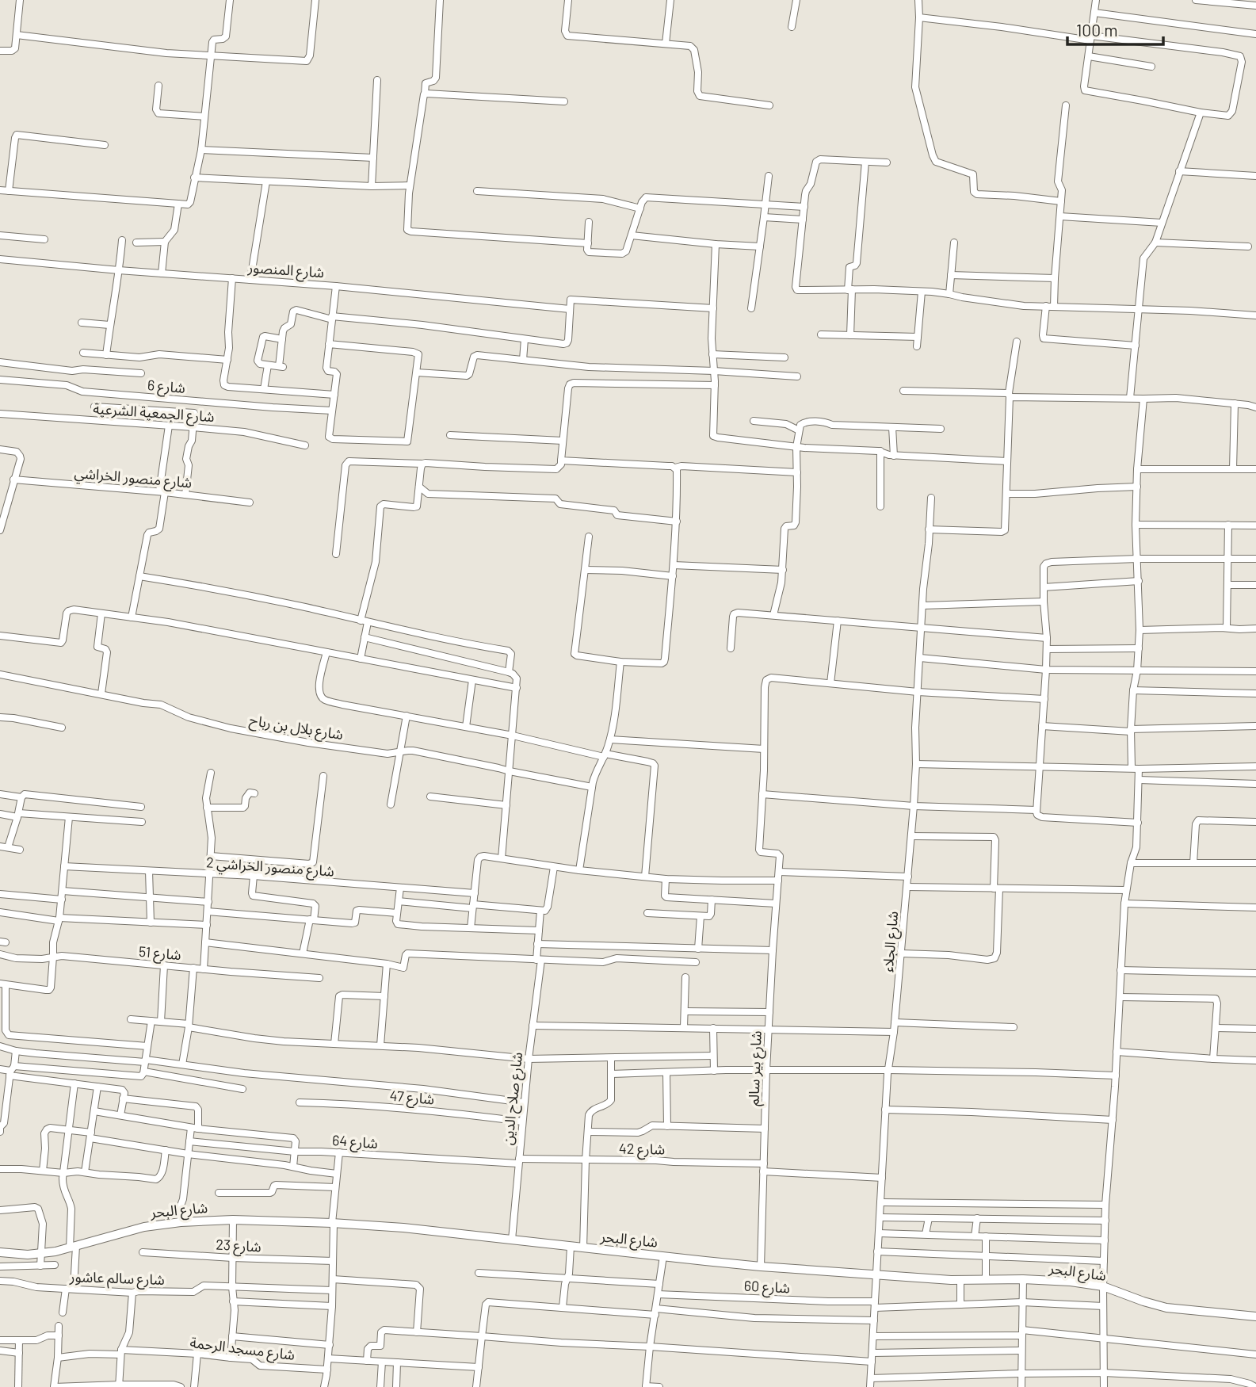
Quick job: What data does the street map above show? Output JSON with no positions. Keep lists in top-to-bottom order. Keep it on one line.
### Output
{"streets":{"street":["شارع المنصور","شارع 6","شارع الجمعية الشرعية","شارع منصور الخراشي","شارع بلال بن رباح","شارع منصور الخراشي 2","شارع الجلاء","شارع 51","شارع بير سالم","شارع 47","شارع صلاح الدين","شارع 64","شارع 42","شارع البحر","شارع 23","شارع سالم عاشور","شارع 60","شارع مسجد الرحمة"]},"crossings":[["شارع الجلاء","شارع البحر"],["شارع الجلاء","شارع 60"],["شارع بير سالم","شارع 42"],["شارع بير سالم","شارع البحر"],["شارع 47","شارع صلاح الدين"],["شارع صلاح الدين","شارع 64"],["شارع صلاح الدين","شارع 42"],["شارع صلاح الدين","شارع البحر"],["شارع 64","شارع 42"]],"scale_bar":"100 m"}
